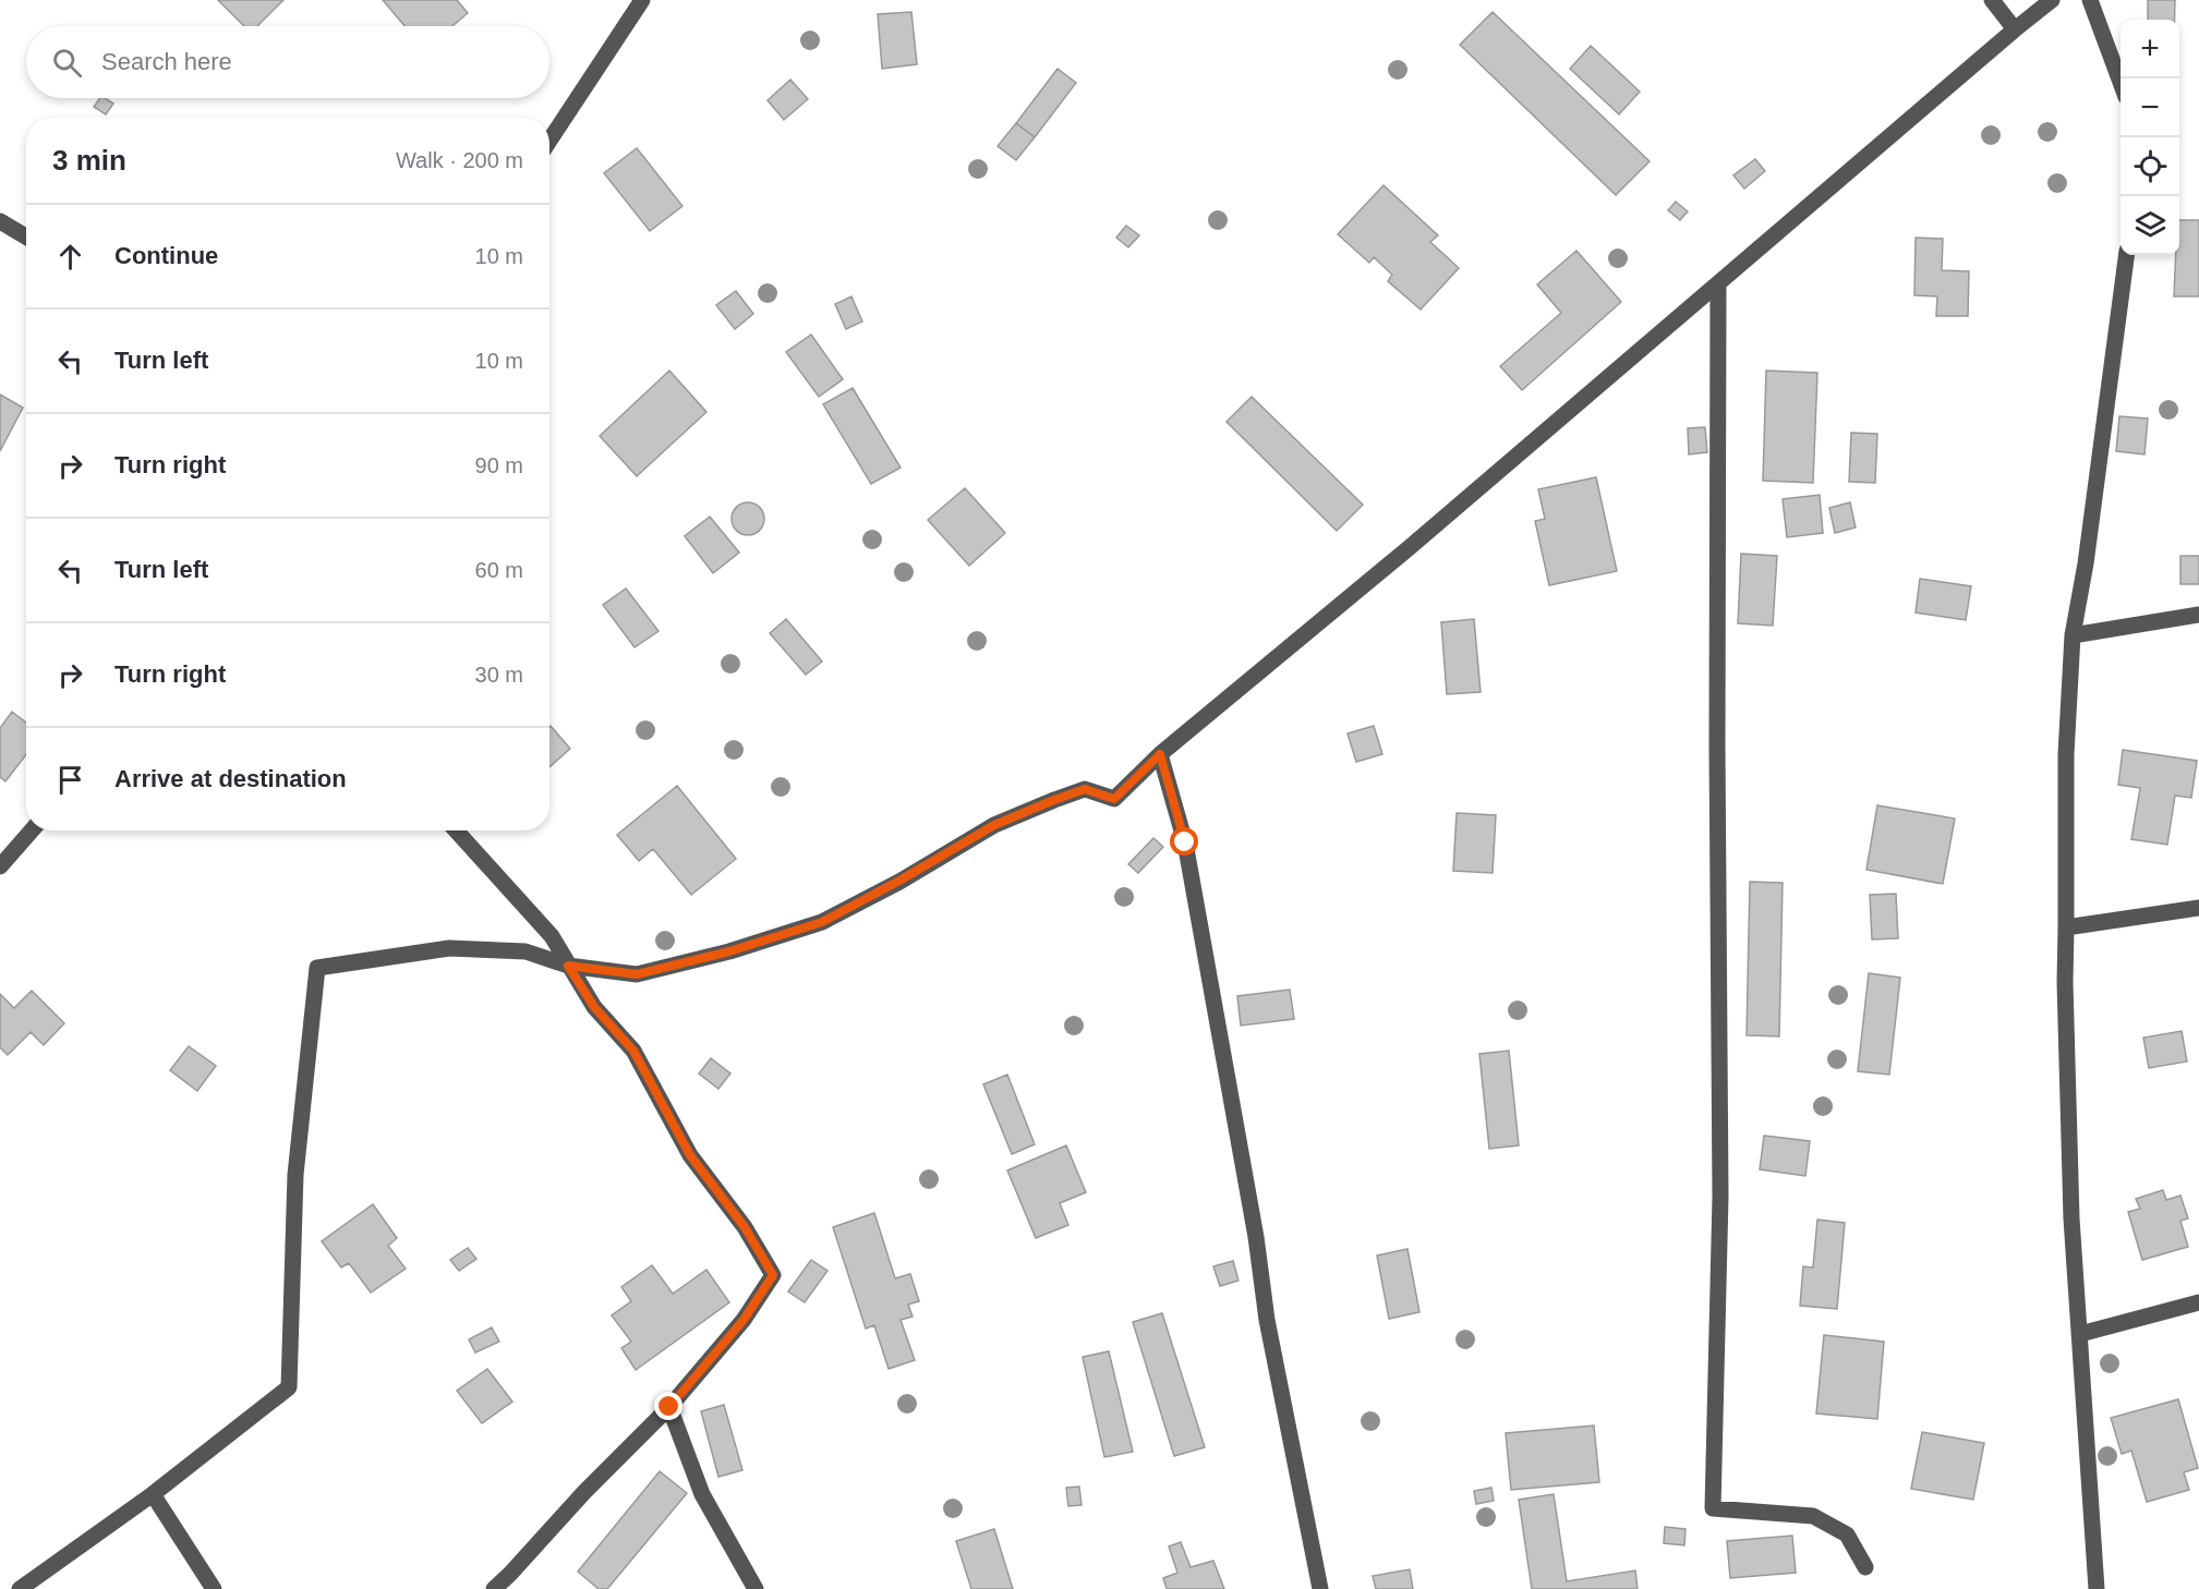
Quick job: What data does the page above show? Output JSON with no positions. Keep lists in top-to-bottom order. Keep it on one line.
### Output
{"page":{"map_buttons":["+","−"],"search":"Search here","heading":["3 min","Walk · 200 m"],"list":[["Continue","10 m"],["Turn left","10 m"],["Turn right","90 m"],["Turn left","60 m"],["Turn right","30 m"],"Arrive at destination"]}}
